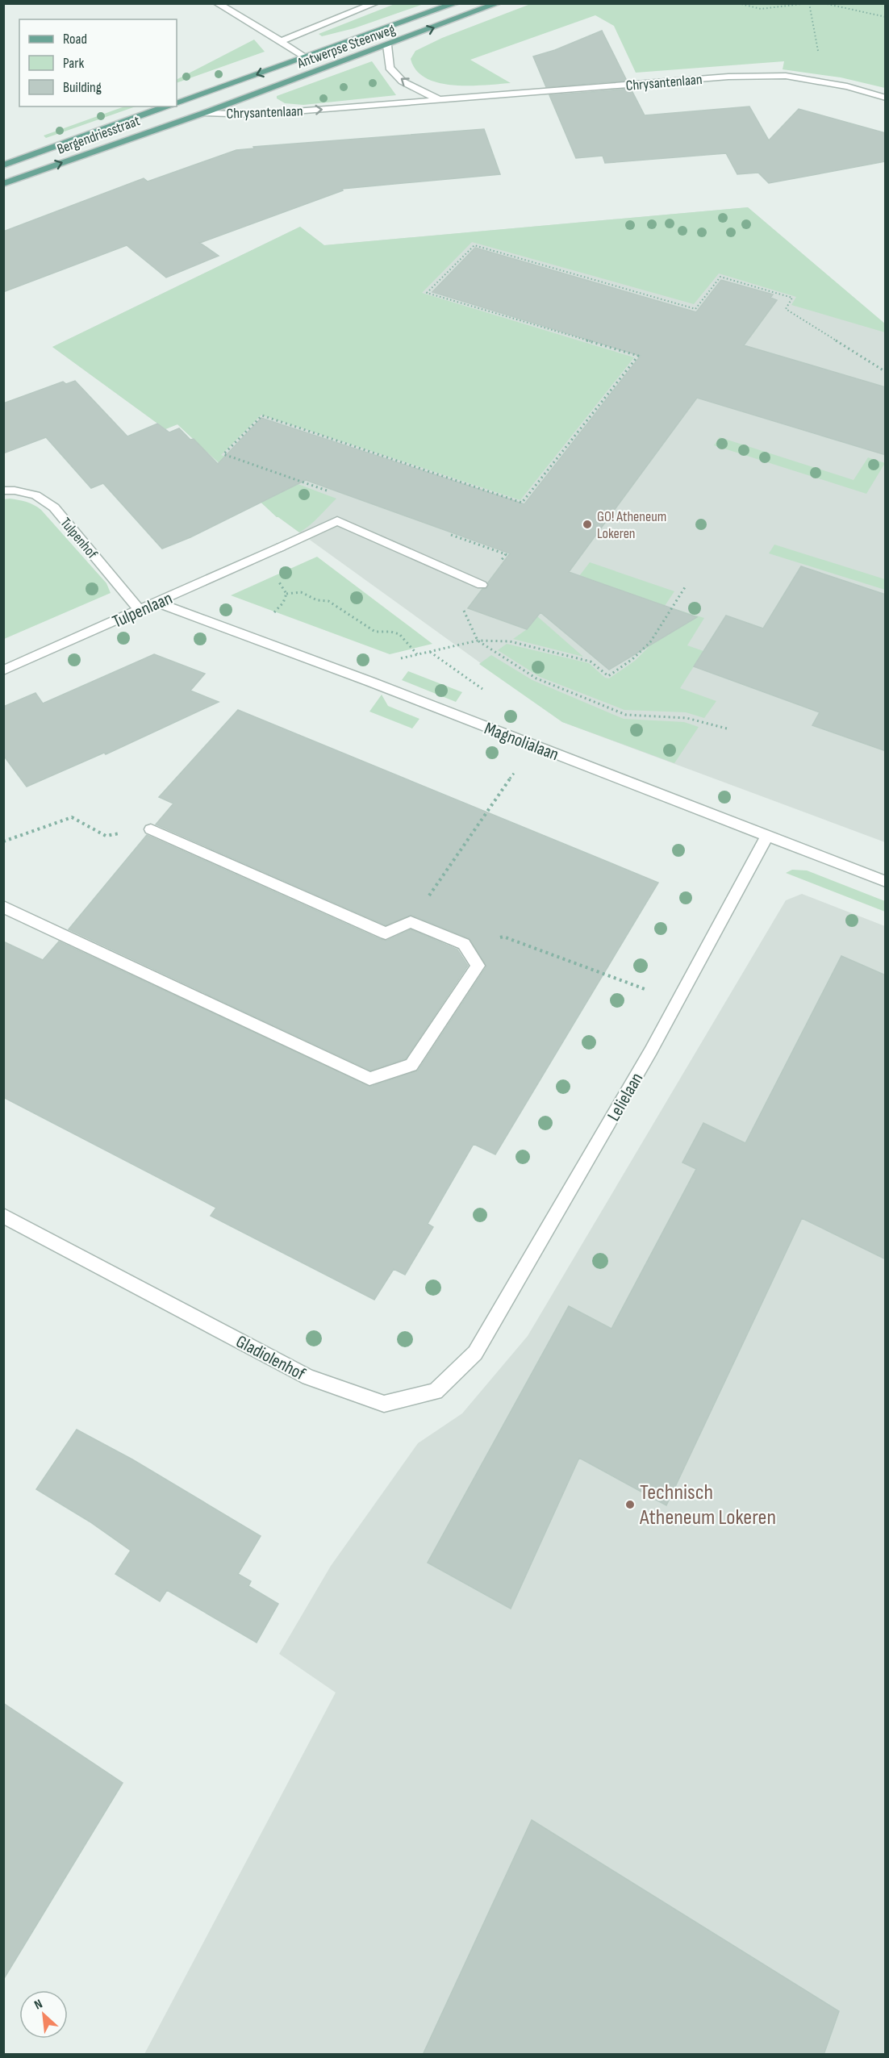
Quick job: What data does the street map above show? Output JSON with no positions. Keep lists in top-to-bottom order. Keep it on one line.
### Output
{"streets":{"main road":["Antwerpse Steenweg","Bergendriesstraat"],"street":["Chrysantenlaan","Tulpenhof","Tulpenlaan","Magnolialaan","Lelielaan","Gladiolenhof"]},"crossings":[["Antwerpse Steenweg","Chrysantenlaan"],["Antwerpse Steenweg","Bergendriesstraat"],["Chrysantenlaan","Bergendriesstraat"],["Tulpenhof","Tulpenlaan"],["Tulpenlaan","Magnolialaan"],["Magnolialaan","Lelielaan"],["Lelielaan","Gladiolenhof"]],"places":["GO! Atheneum Lokeren","Technisch Atheneum Lokeren"],"legend":["Road","Park","Building"],"north":"top left"}
